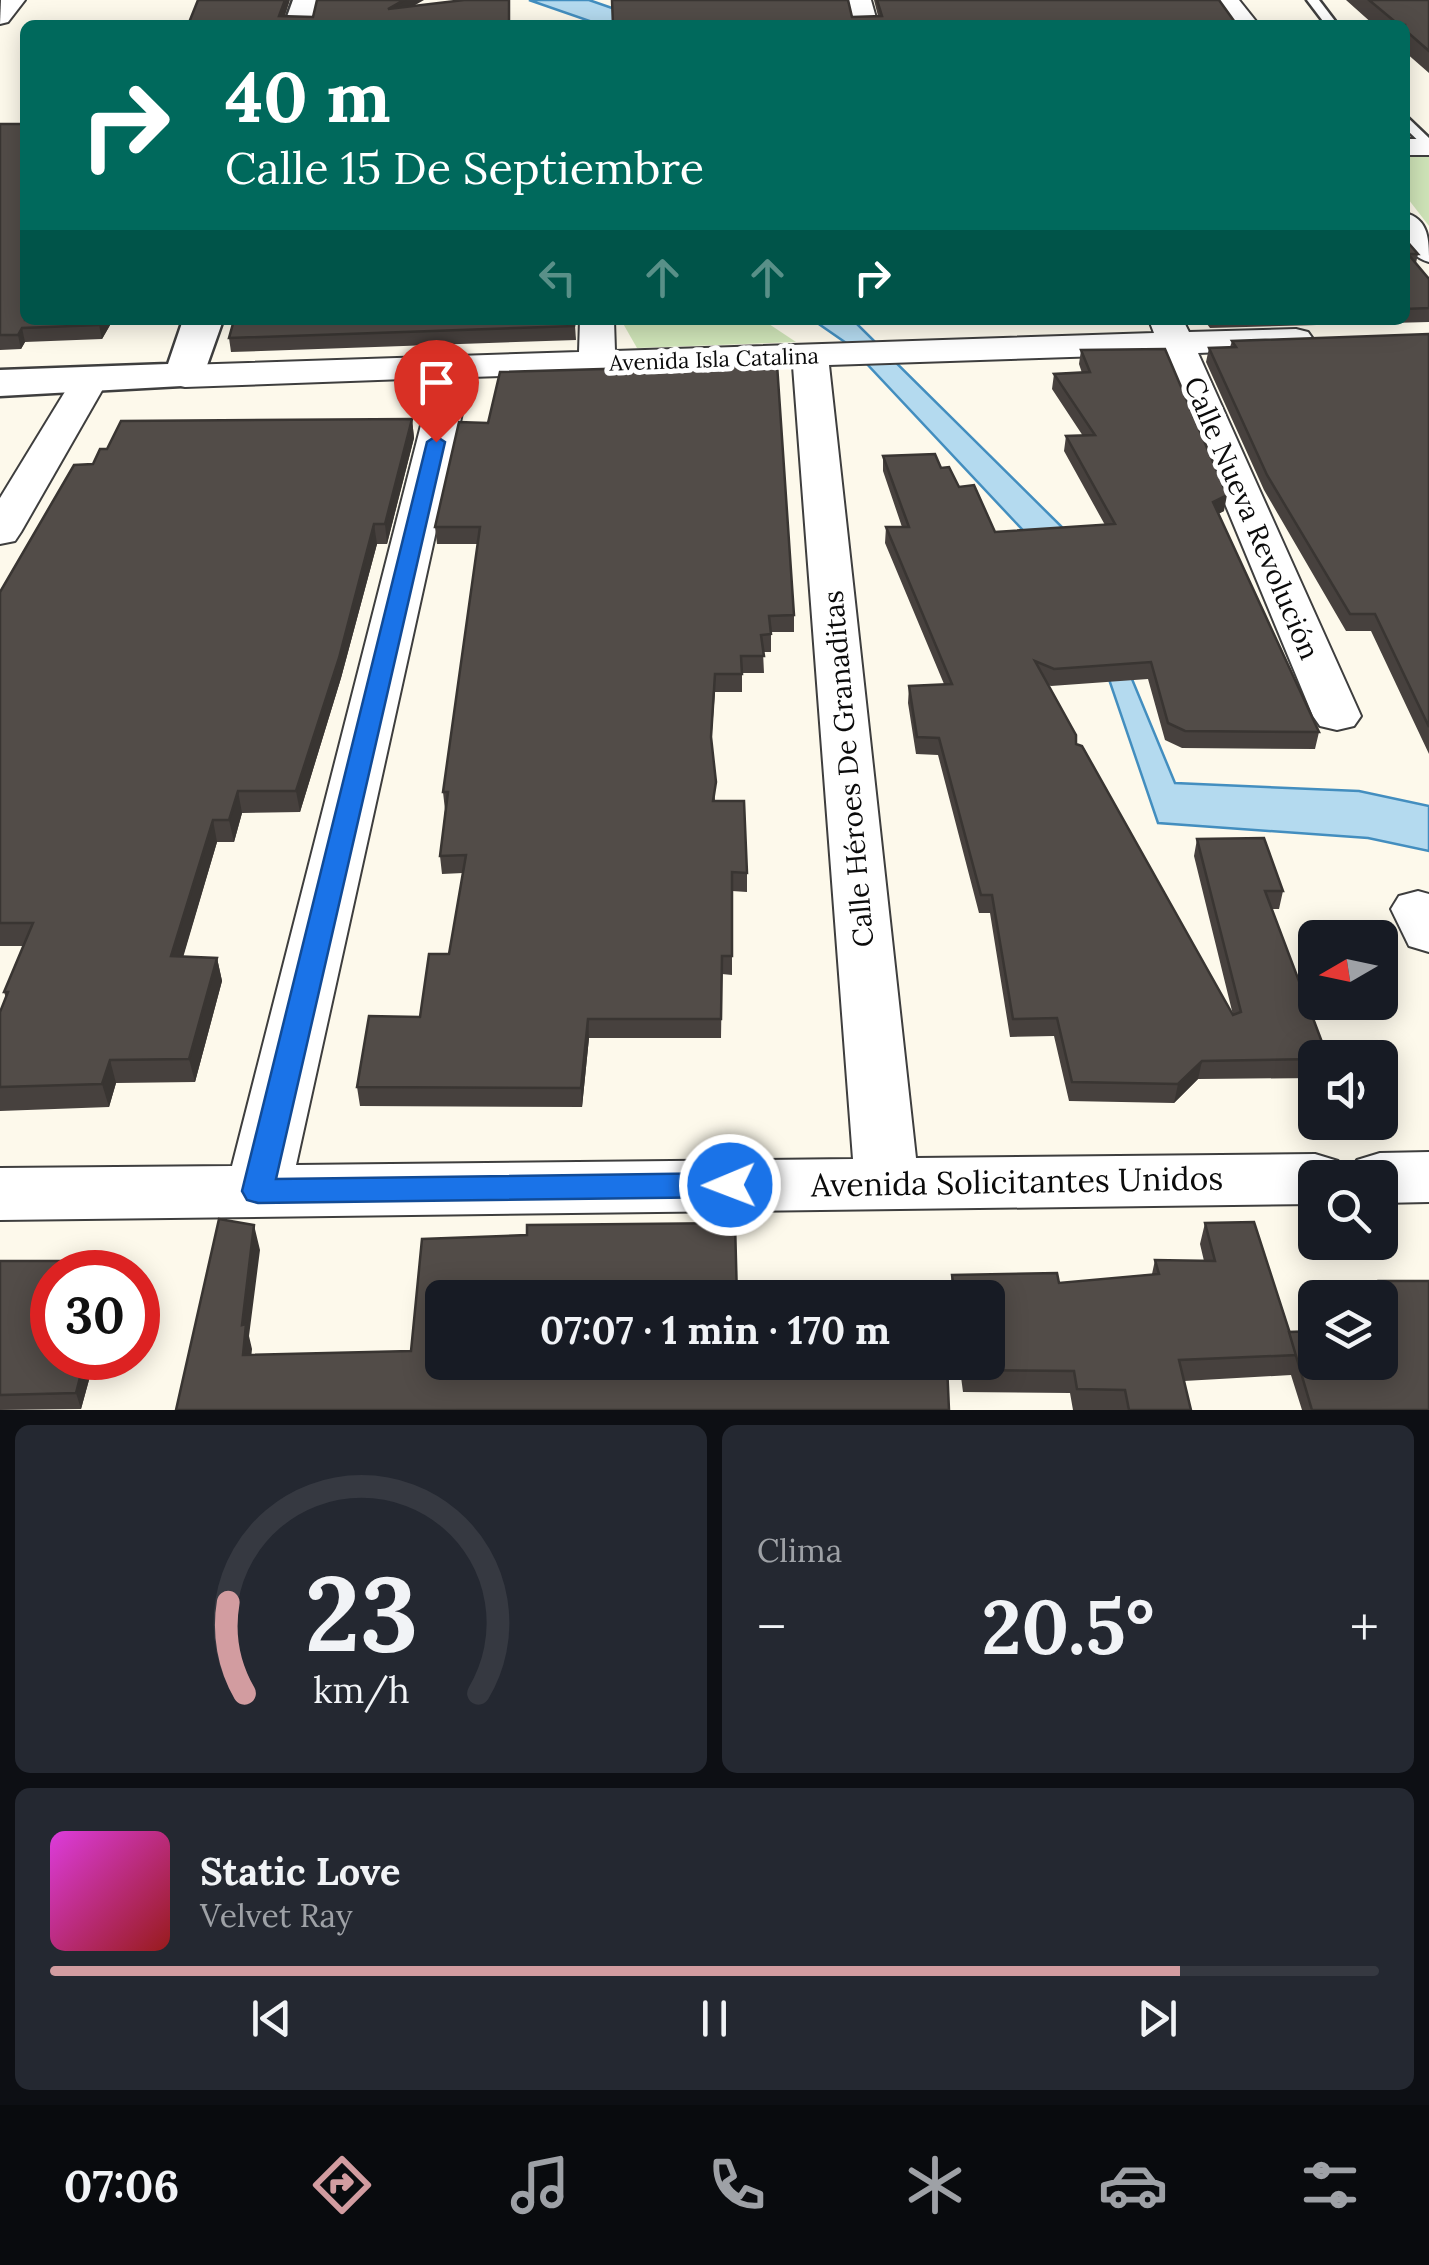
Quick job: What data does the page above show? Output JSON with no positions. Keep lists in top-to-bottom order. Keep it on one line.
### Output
{"streets":{"street":["Avenida Isla Catalina","Calle Nueva Revolución","Calle Héroes De Granaditas","Avenida Solicitantes Unidos"]},"crossings":[["Avenida Isla Catalina","Calle Nueva Revolución"],["Avenida Isla Catalina","Calle Héroes De Granaditas"],["Calle Héroes De Granaditas","Avenida Solicitantes Unidos"]],"north":"left","page":{"turn":["40 m","Calle 15 De Septiembre"],"limit":"30","trip":"07:07 · 1 min · 170 m","tile":"Clima","heat":["−","20.5°","+"],"song":["Static Love","Velvet Ray"],"tabs":"07:06","gauge":["23","km/h"]}}
